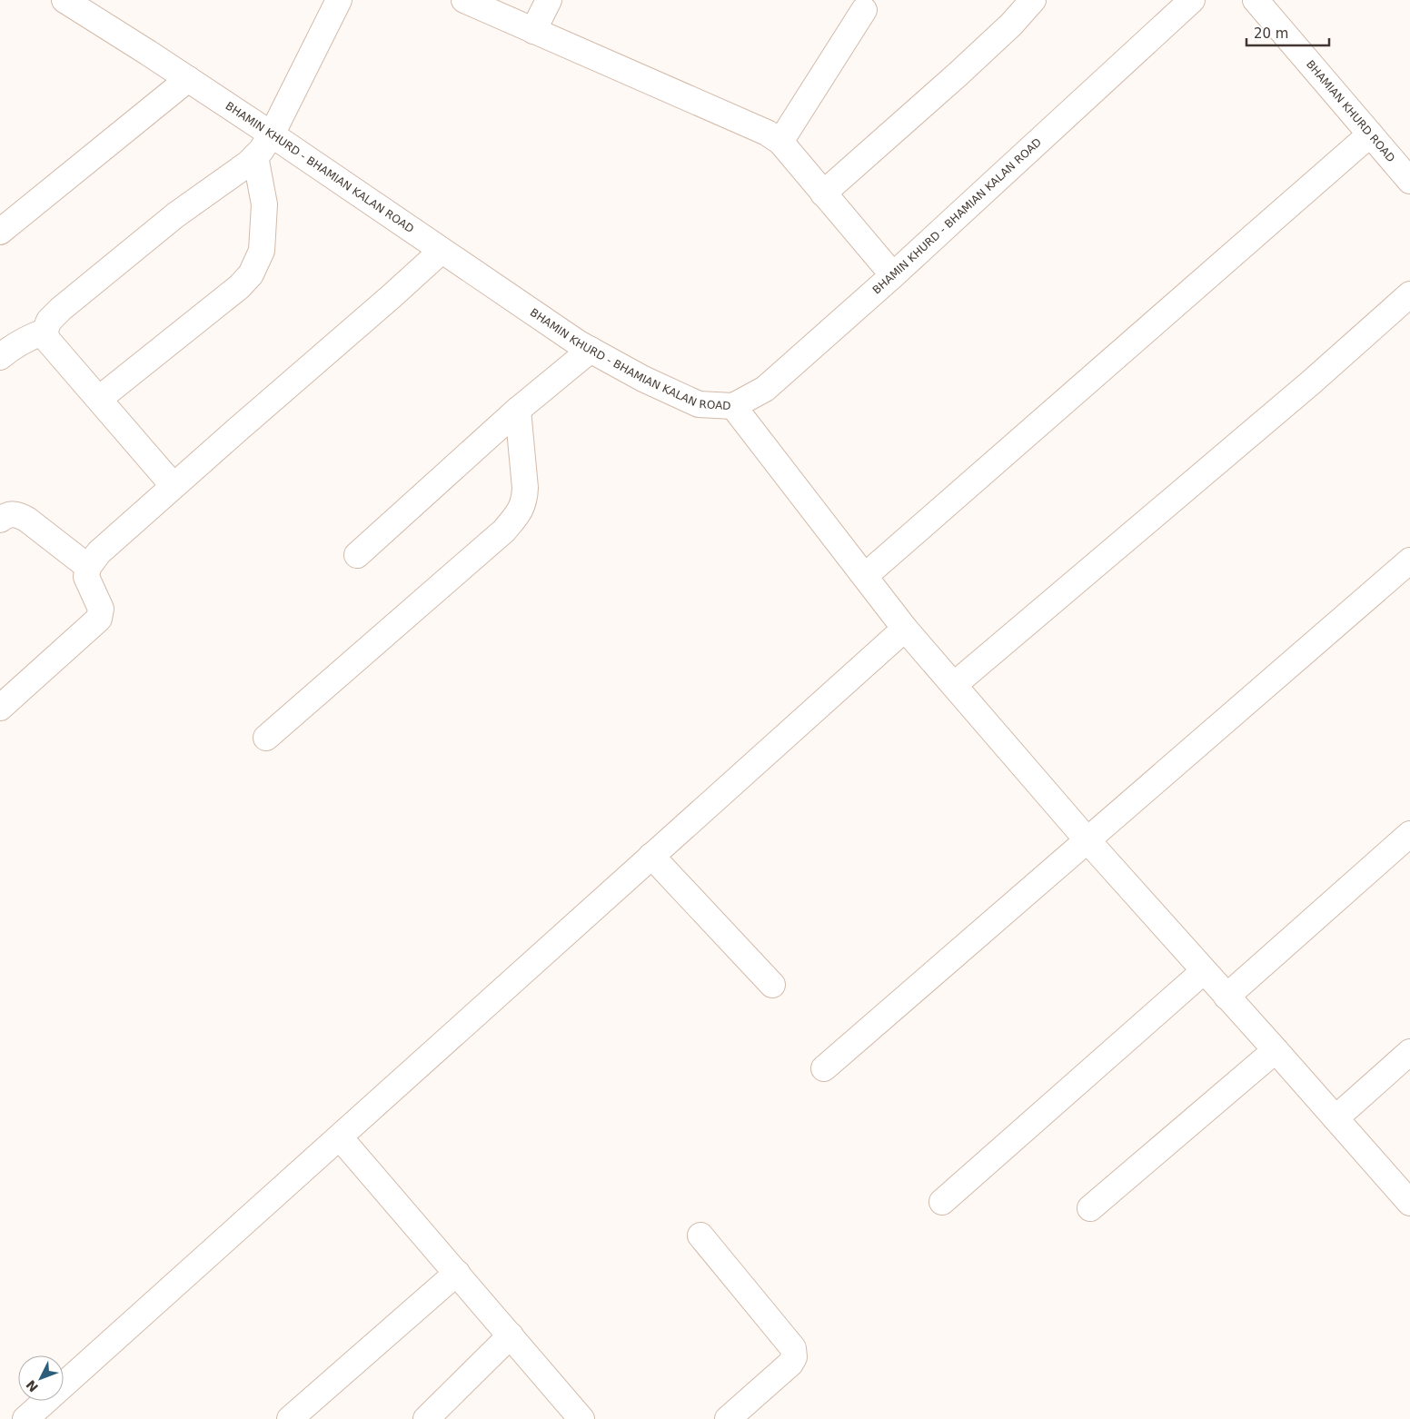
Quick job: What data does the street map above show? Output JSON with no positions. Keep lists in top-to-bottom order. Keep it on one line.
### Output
{"streets":{"street":["BHAMIAN KHURD ROAD","BHAMIN KHURD - BHAMIAN KALAN ROAD"]},"scale_bar":"20 m","north":"bottom left"}
